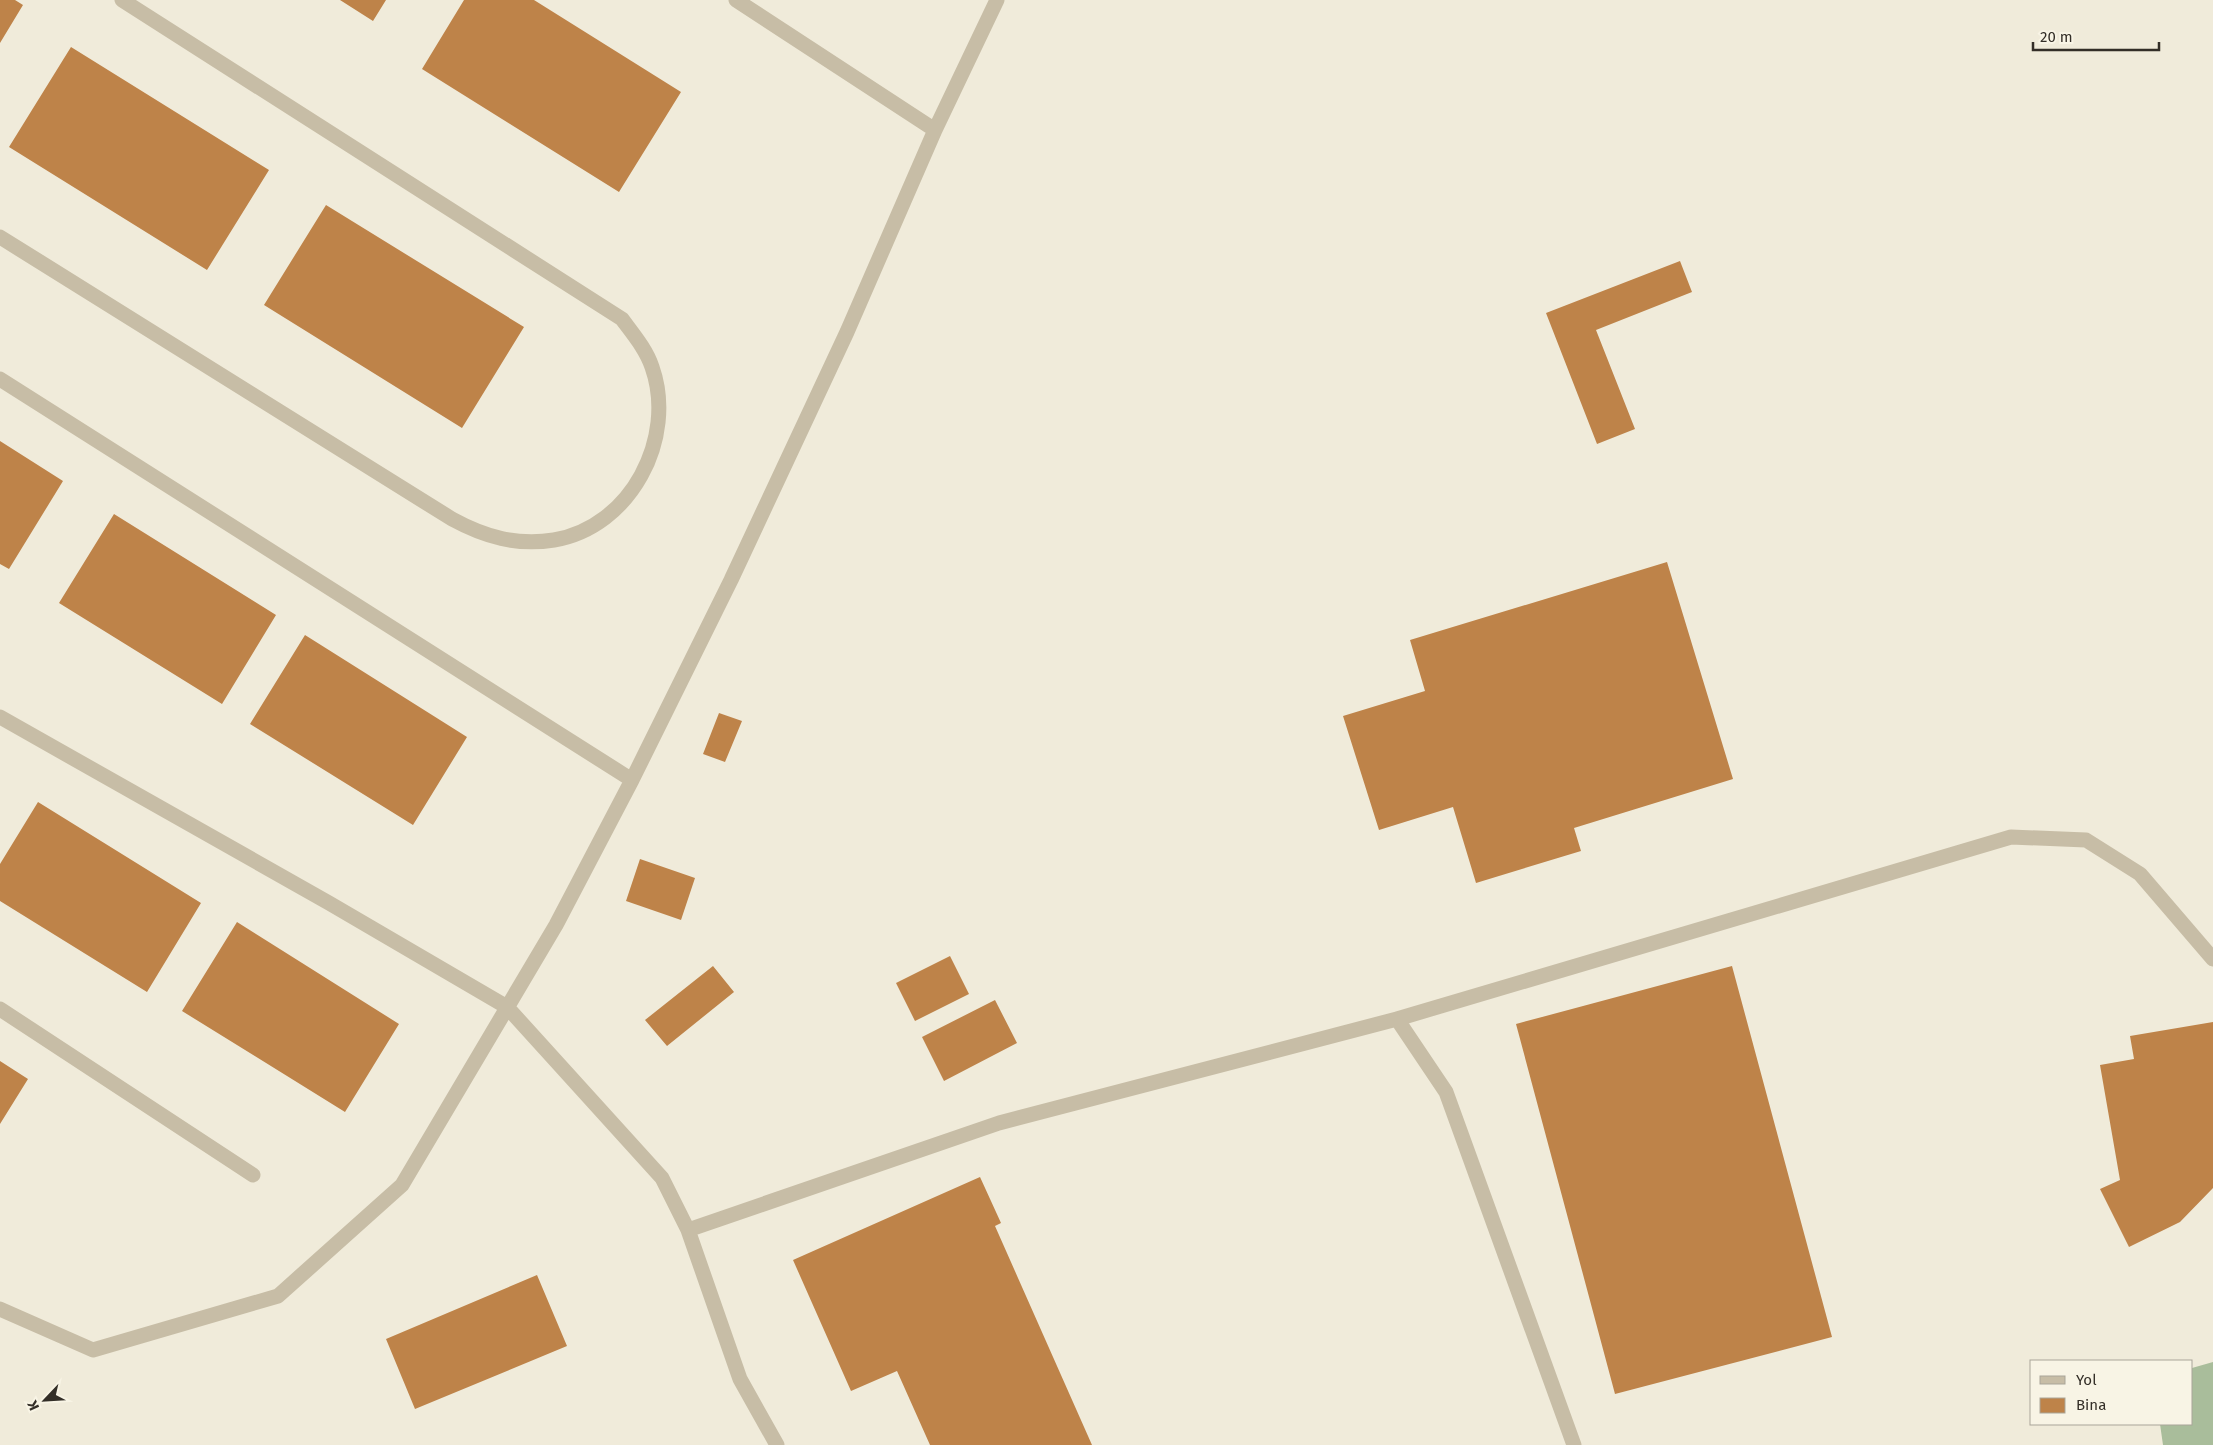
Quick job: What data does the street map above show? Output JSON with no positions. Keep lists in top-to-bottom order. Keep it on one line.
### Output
{"legend":["Yol","Bina"],"scale_bar":"20 m","north":"bottom left"}
